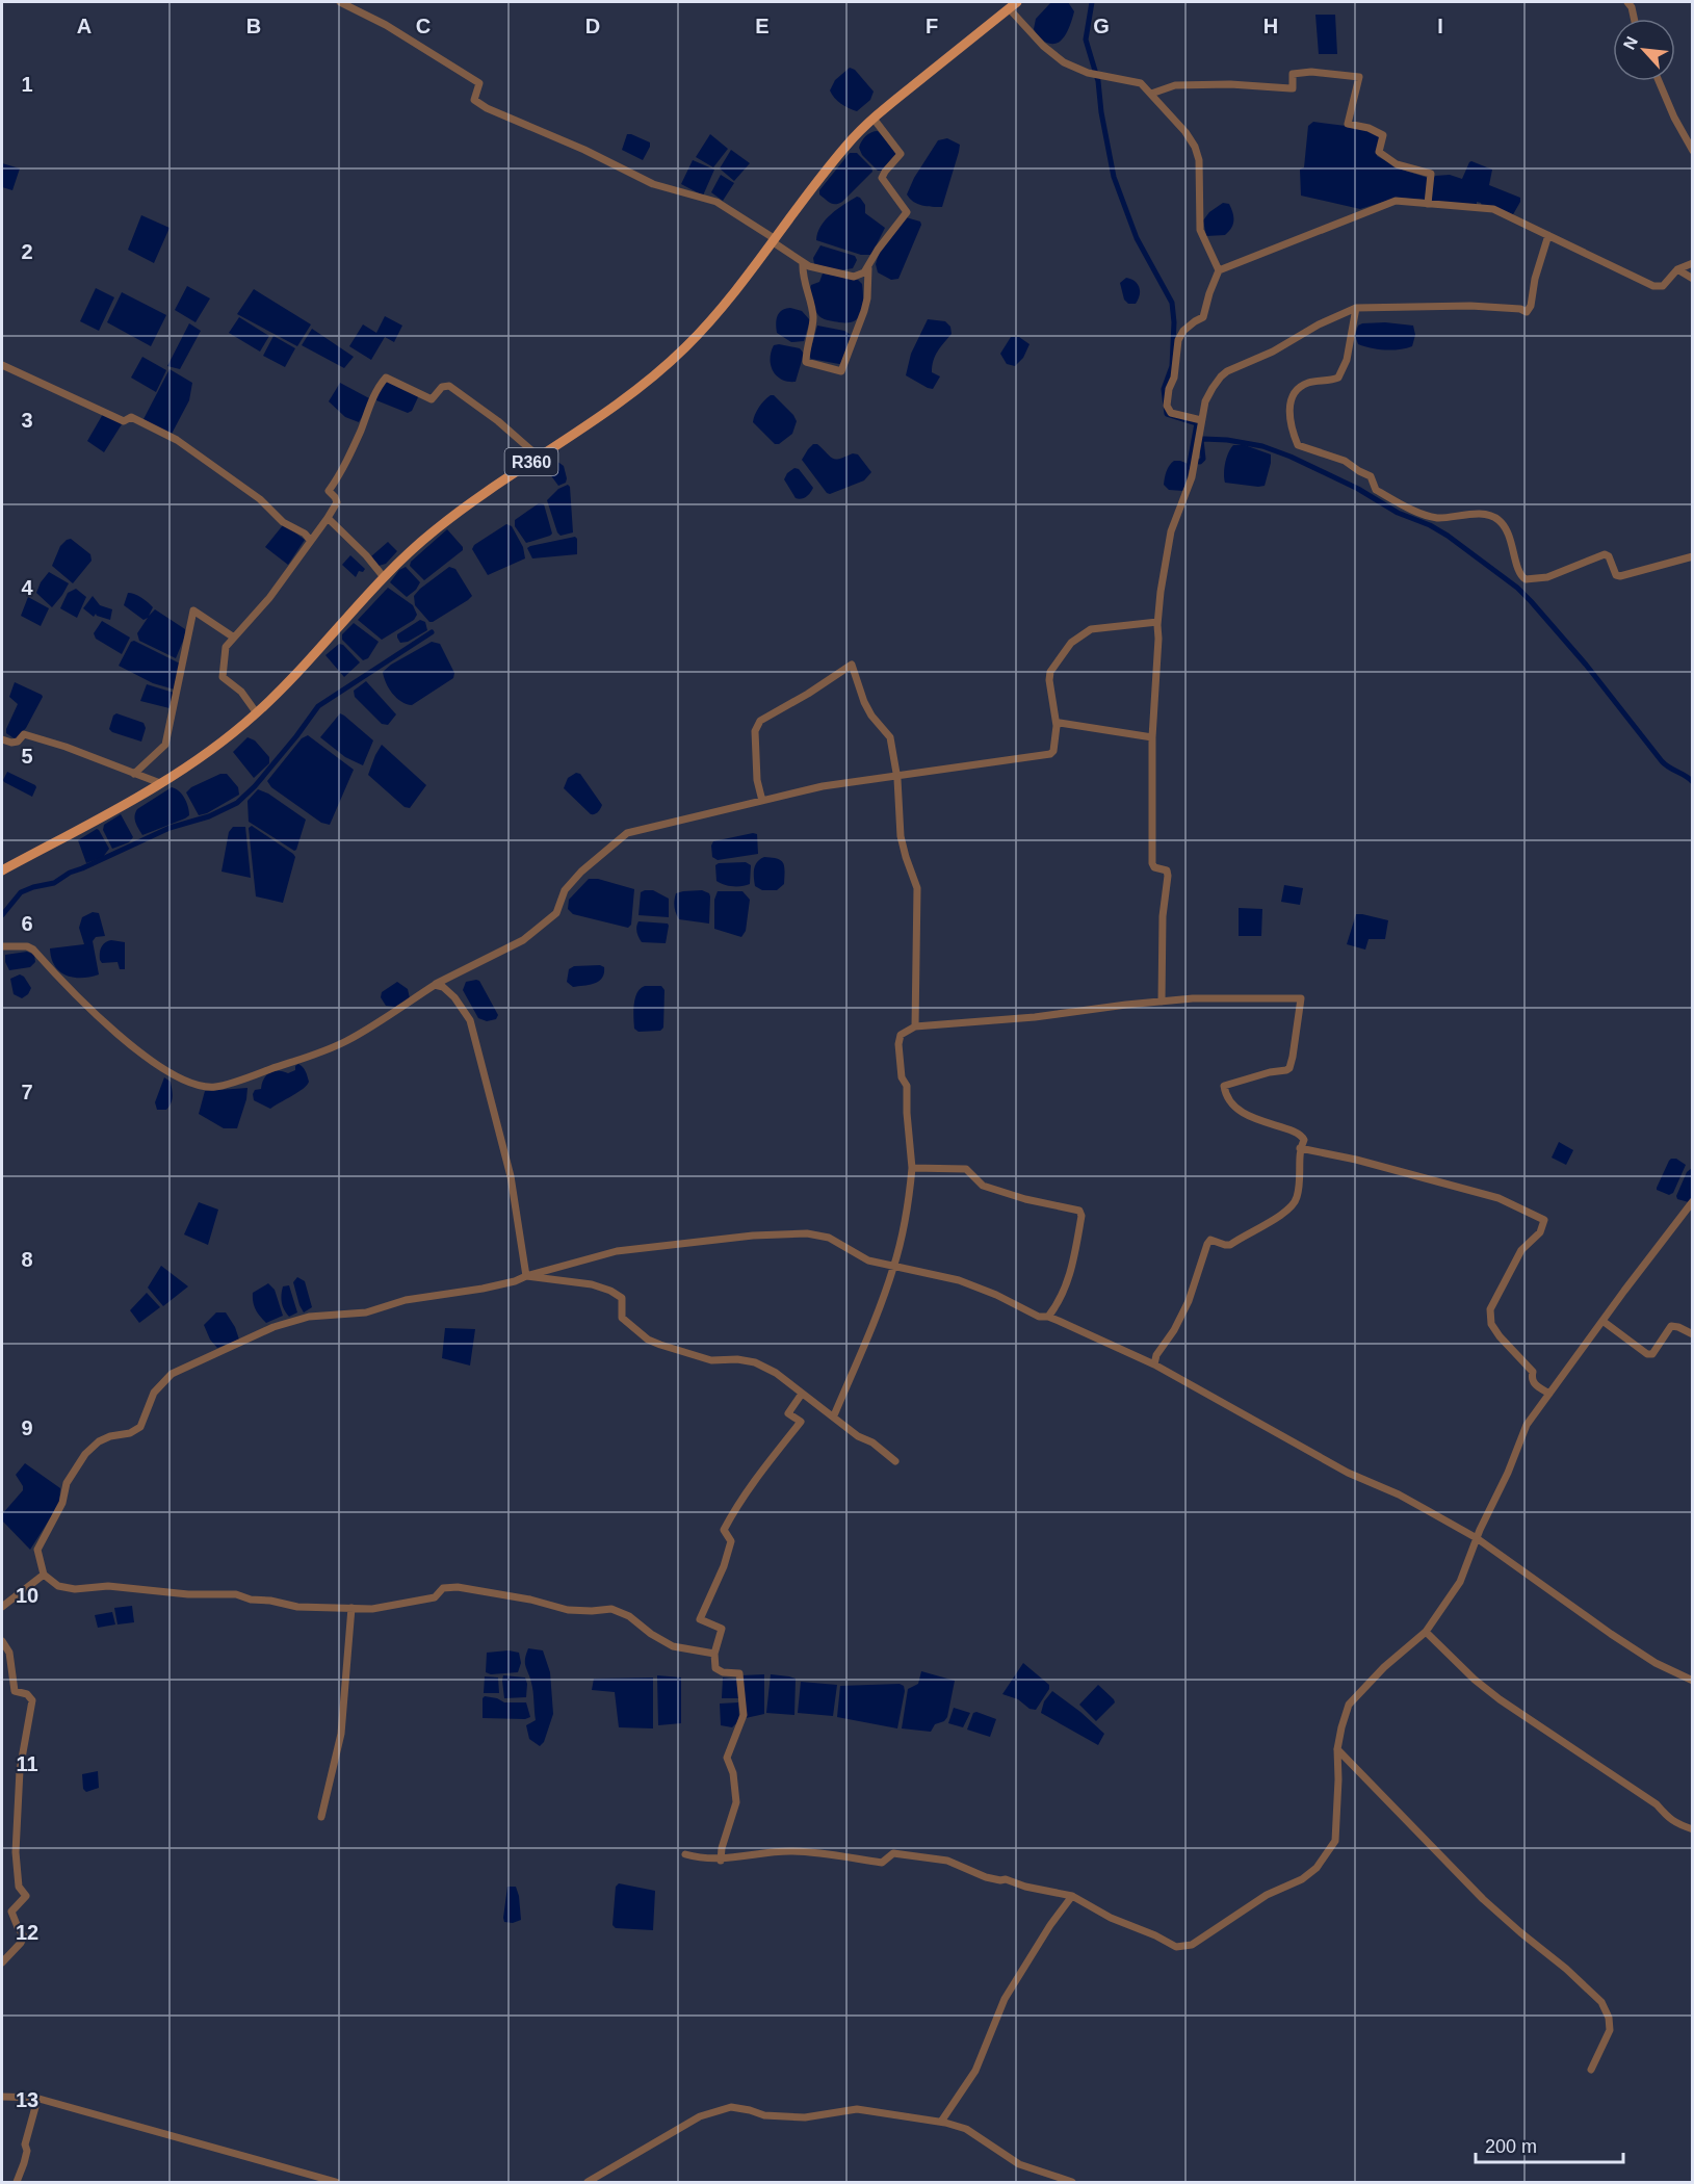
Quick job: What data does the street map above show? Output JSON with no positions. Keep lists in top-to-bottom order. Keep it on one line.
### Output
{"streets":{"main road":["R360"]},"scale_bar":"200 m","north":"top left","grid":{"columns":["A","B","C","D","E","F","G","H","I"],"rows":["1","2","3","4","5","6","7","8","9","10","11","12","13"]}}
